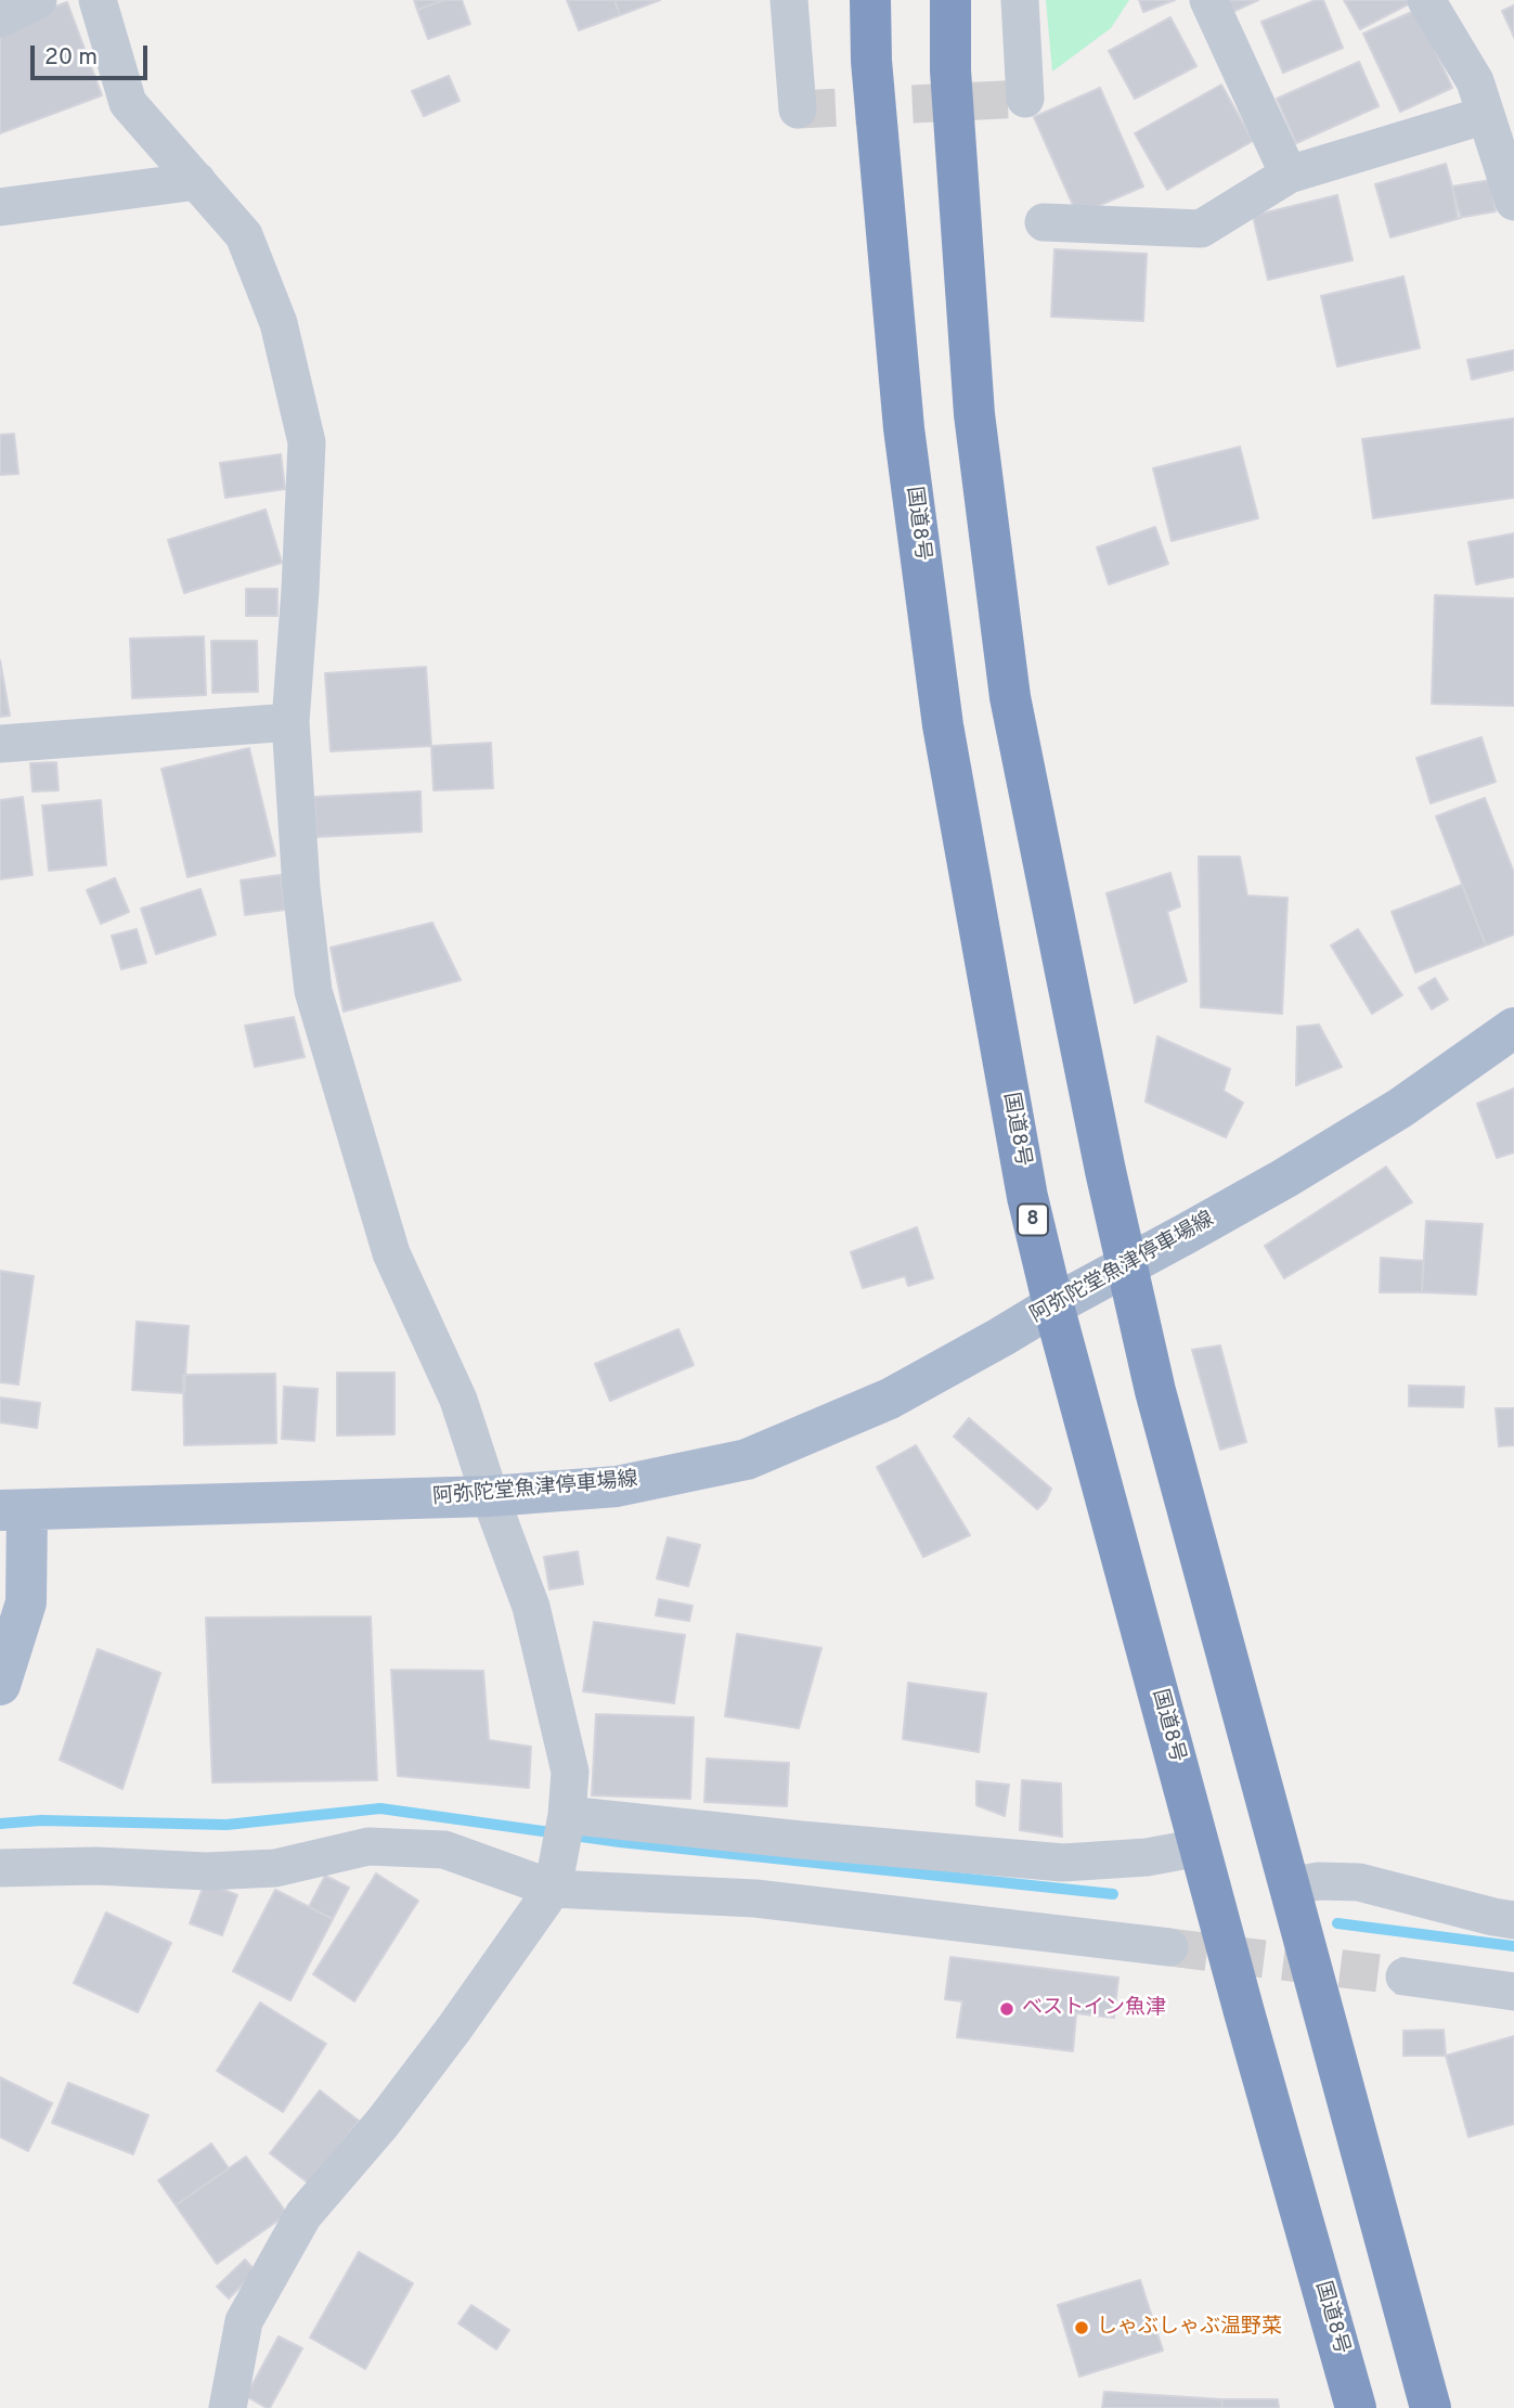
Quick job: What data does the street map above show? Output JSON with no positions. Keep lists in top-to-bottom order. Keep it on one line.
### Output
{"streets":{"highway":["国道8号","8"],"main road":["阿弥陀堂魚津停車場線"]},"crossings":[["国道8号","阿弥陀堂魚津停車場線"]],"places":["ベストイン魚津","しゃぶしゃぶ温野菜"],"scale_bar":"20 m"}
